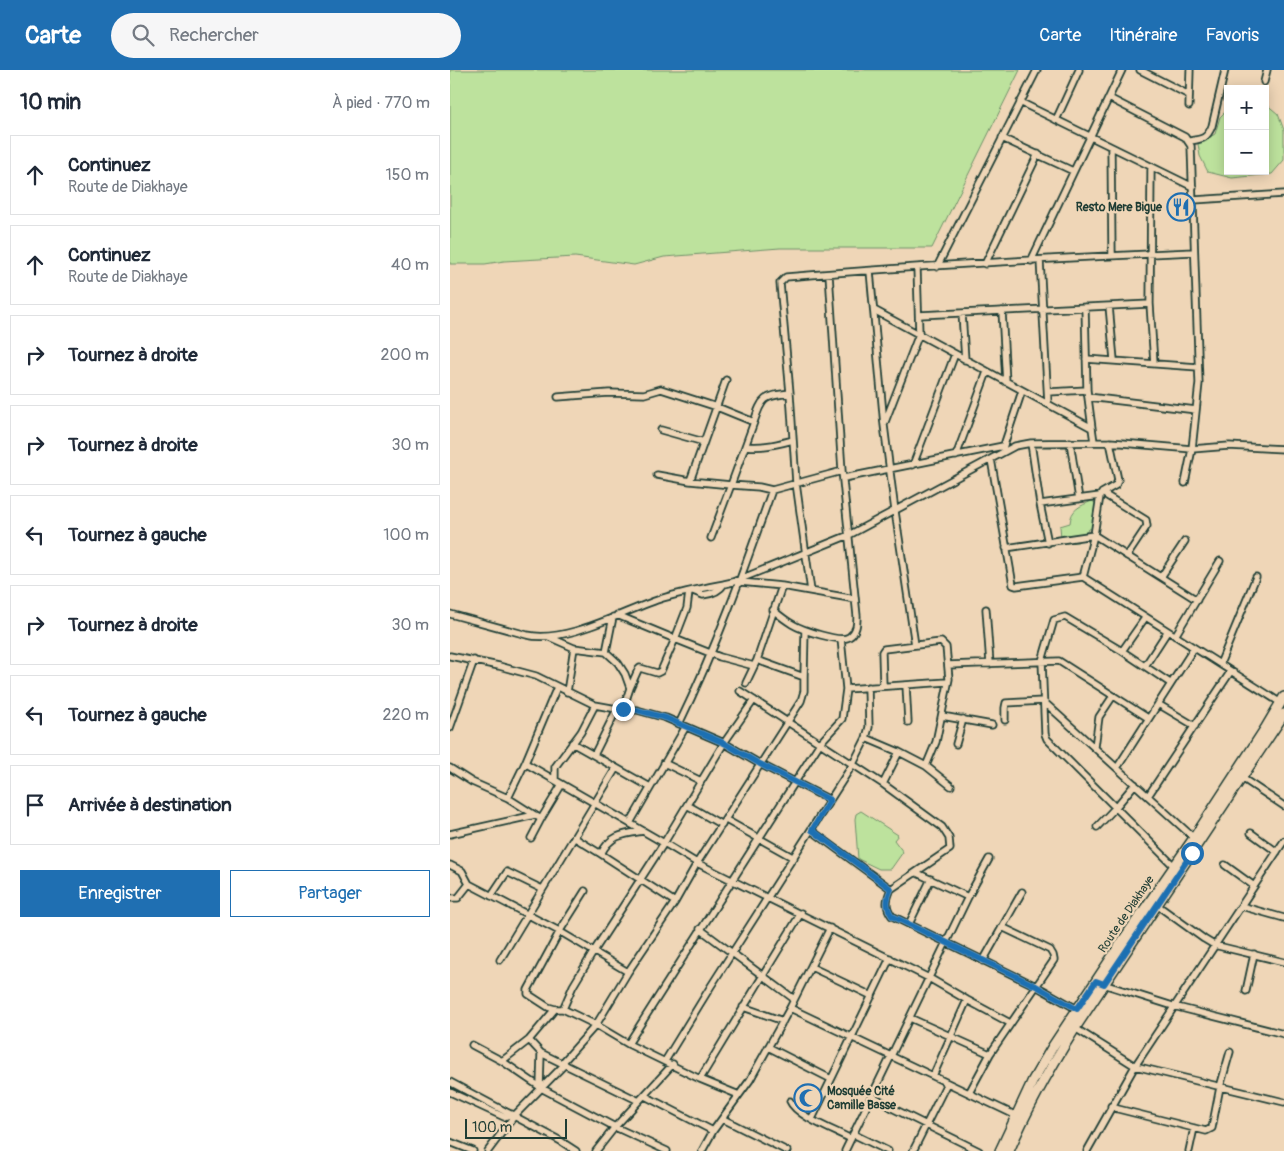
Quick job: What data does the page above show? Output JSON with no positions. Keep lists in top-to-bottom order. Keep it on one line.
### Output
{"streets":{"main road":["Route de Diakhaye"]},"places":{"restaurant":["Resto Mere Bigue"],"mosque":["Mosquée Cité Camille Basse"]},"scale_bar":"100 m","page":{"header":"Carte","search":"Rechercher","nav":["Carte","Itinéraire","Favoris"],"heading":["10 min","À pied · 770 m"],"map_buttons":["+","−"],"list":[["Continuez","Route de Diakhaye","150 m"],["Continuez","Route de Diakhaye","40 m"],["Tournez à droite","200 m"],["Tournez à droite","30 m"],["Tournez à gauche","100 m"],["Tournez à droite","30 m"],["Tournez à gauche","220 m"],"Arrivée à destination"],"buttons":["Enregistrer","Partager"],"scale":"100 m"}}
